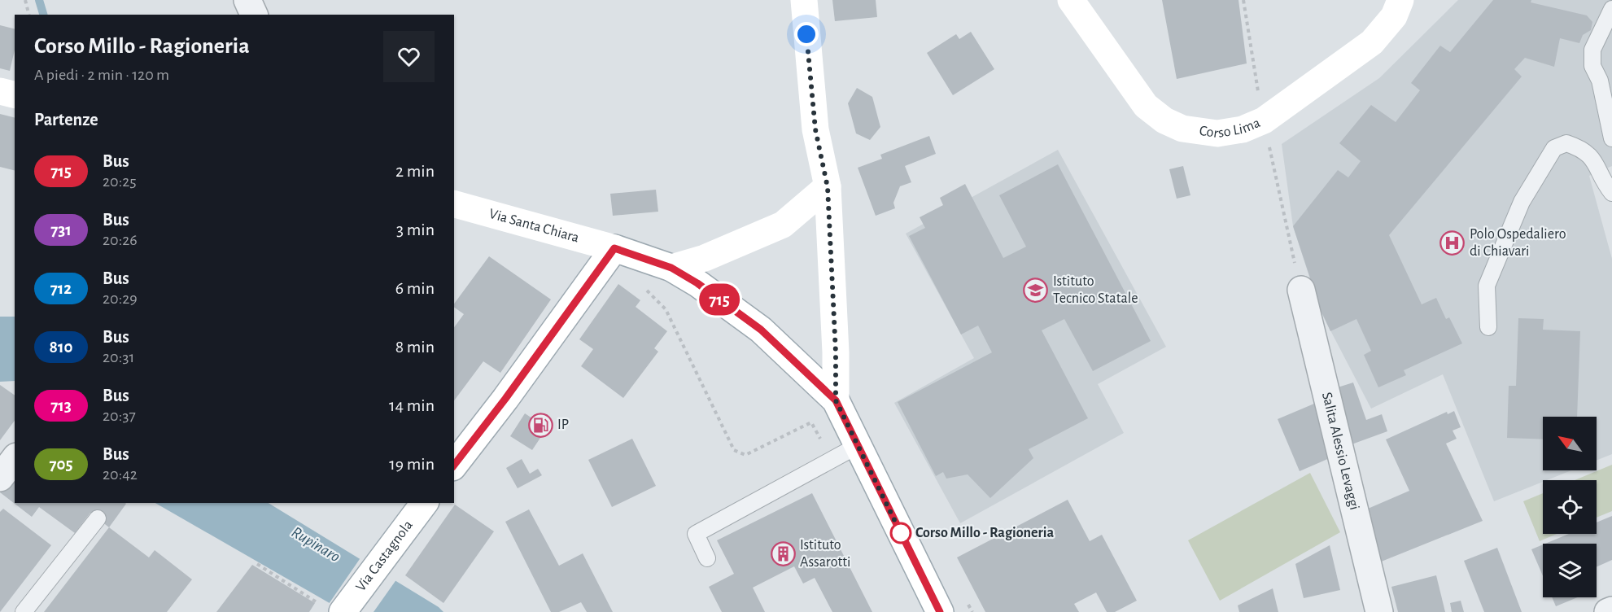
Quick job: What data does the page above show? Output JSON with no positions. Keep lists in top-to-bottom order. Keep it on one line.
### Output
{"streets":{"main road":["Corso Lima","Via Santa Chiara","Via Castagnola"],"street":["Salita Alessio Levaggi"]},"water":["Rupinaro"],"places":{"hospital":["Polo Ospedaliero di Chiavari"],"school or university":["Istituto Tecnico Statale"],"fuel station":["IP"],"other":["Corso Millo - Ragioneria"],"building":["Istituto Assarotti"]},"lines":["bus line 715"],"north":"top left","page":{"on_map":"715","heading":[["Corso Millo - Ragioneria","A piedi · 2 min · 120 m"],"Partenze"],"list":[{"mark":"715","name":"Bus","note":"20:25","value":"2 min"},{"mark":"731","name":"Bus","note":"20:26","value":"3 min"},{"mark":"712","name":"Bus","note":"20:29","value":"6 min"},{"mark":"810","name":"Bus","note":"20:31","value":"8 min"},{"mark":"713","name":"Bus","note":"20:37","value":"14 min"},{"mark":"705","name":"Bus","note":"20:42","value":"19 min"}]}}
